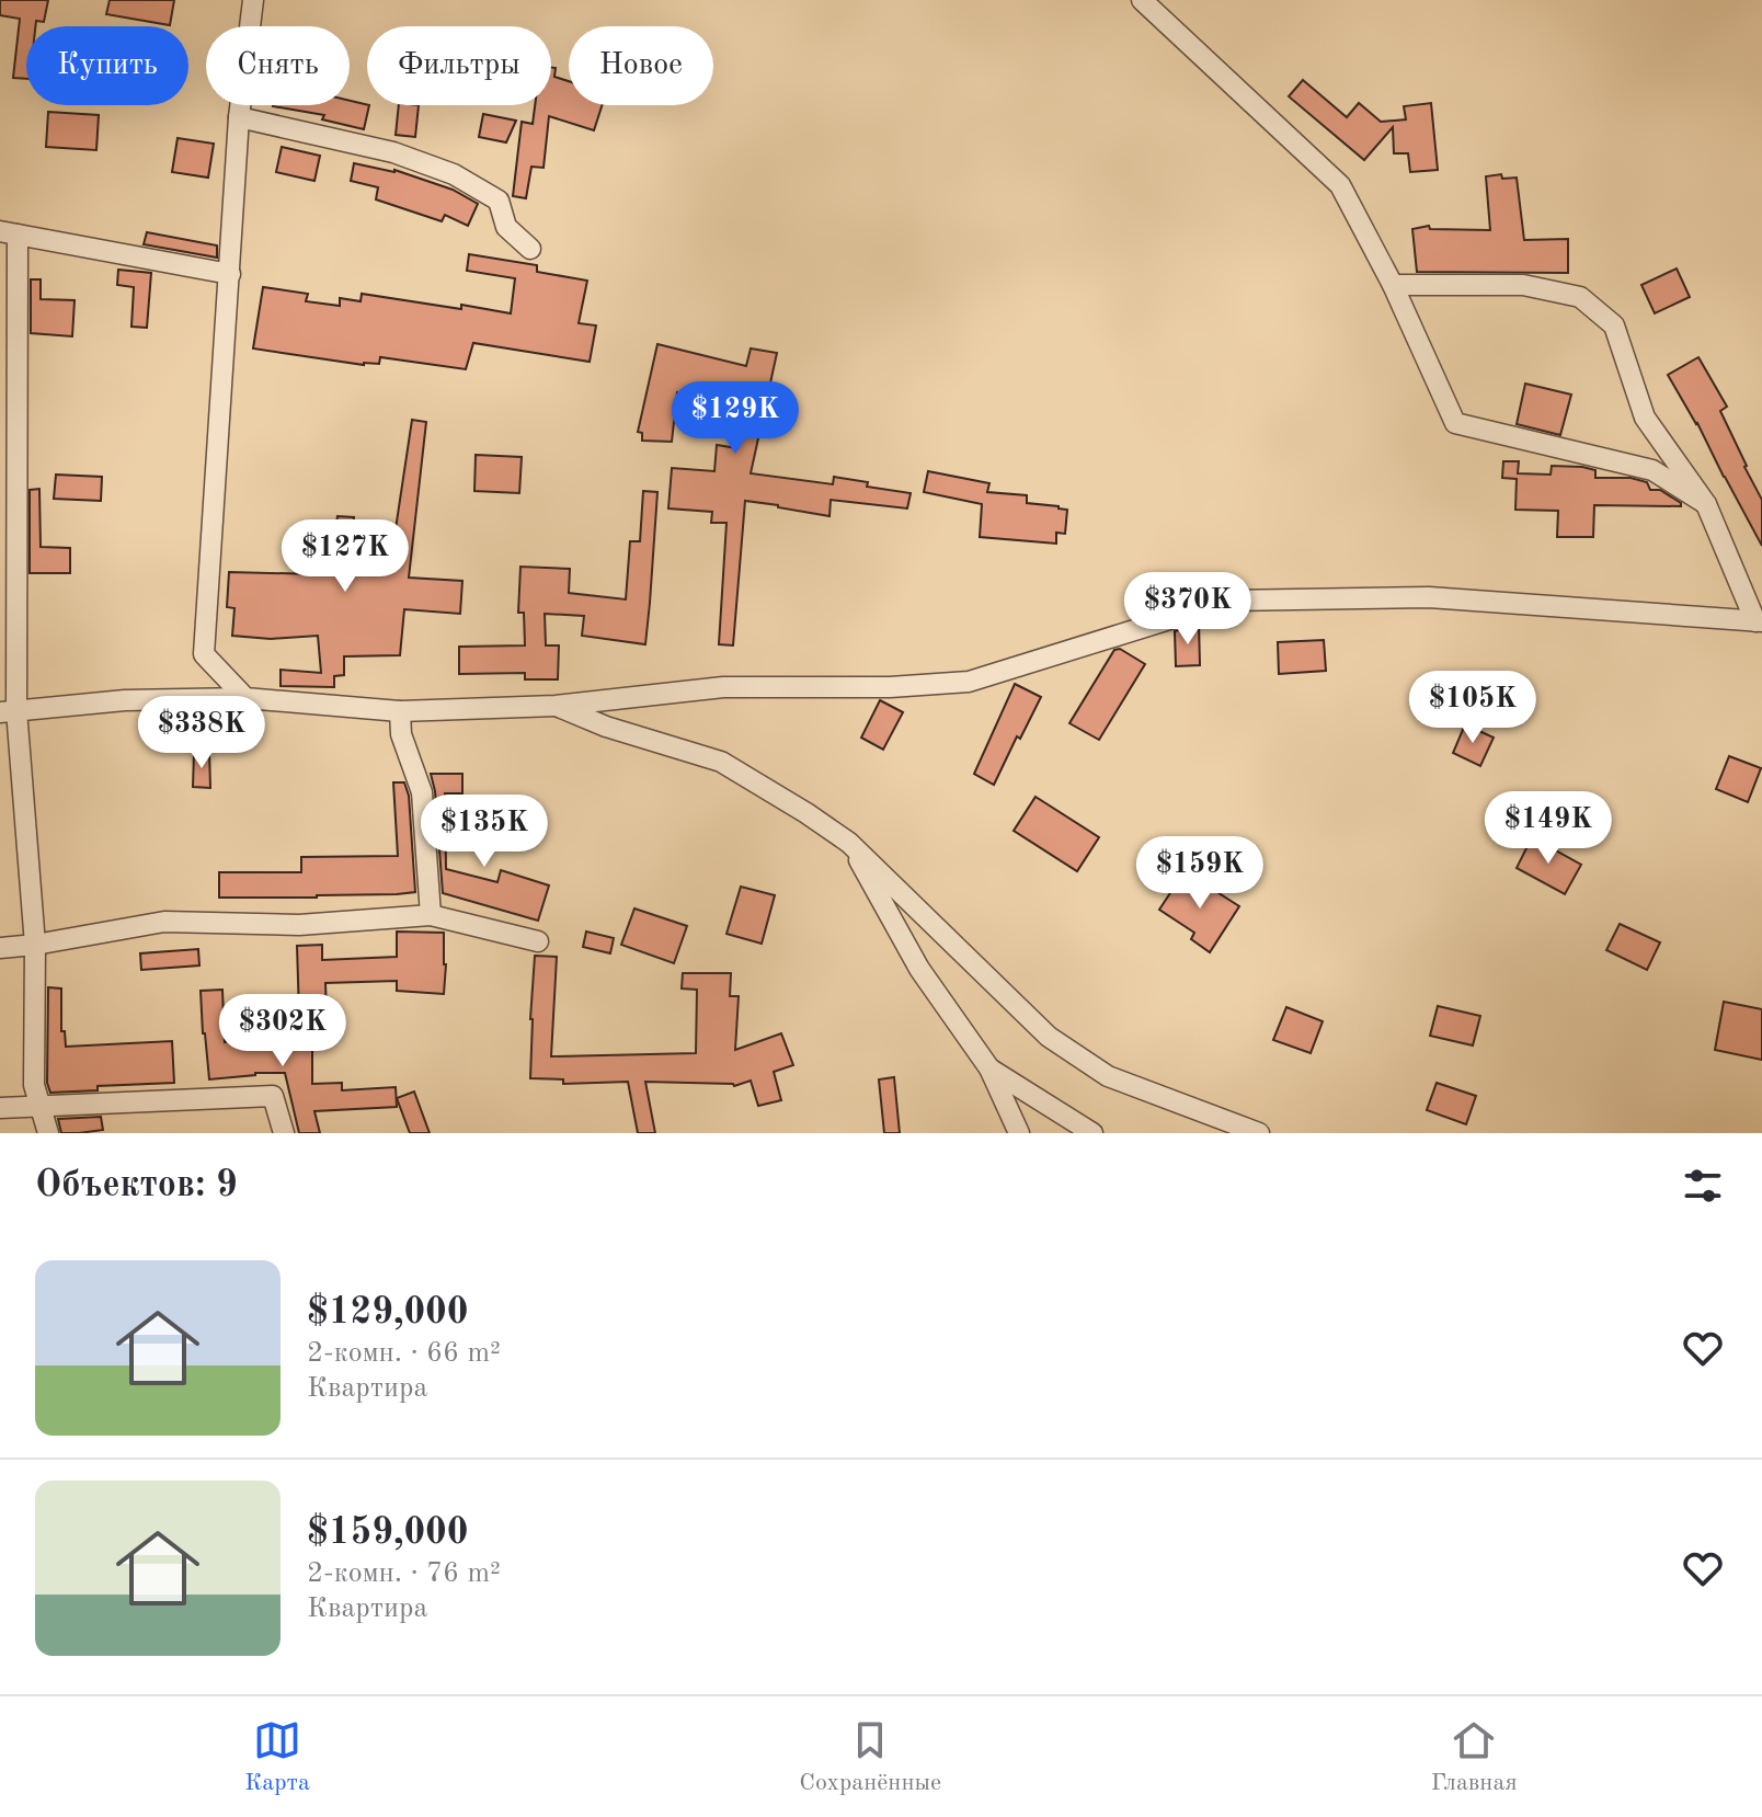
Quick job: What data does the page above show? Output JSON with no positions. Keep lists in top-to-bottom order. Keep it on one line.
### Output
{"page":{"chip":["Купить","Снять","Фильтры","Новое"],"price":["$129K","$127K","$370K","$105K","$338K","$149K","$135K","$159K","$302K"],"heading":"Объектов: 9","list":[{"name":"$129,000","note":"2-комн. · 66 m² · Квартира"},{"name":"$159,000","note":"2-комн. · 76 m² · Квартира"}],"tabs":["Карта","Сохранённые","Главная"]}}
